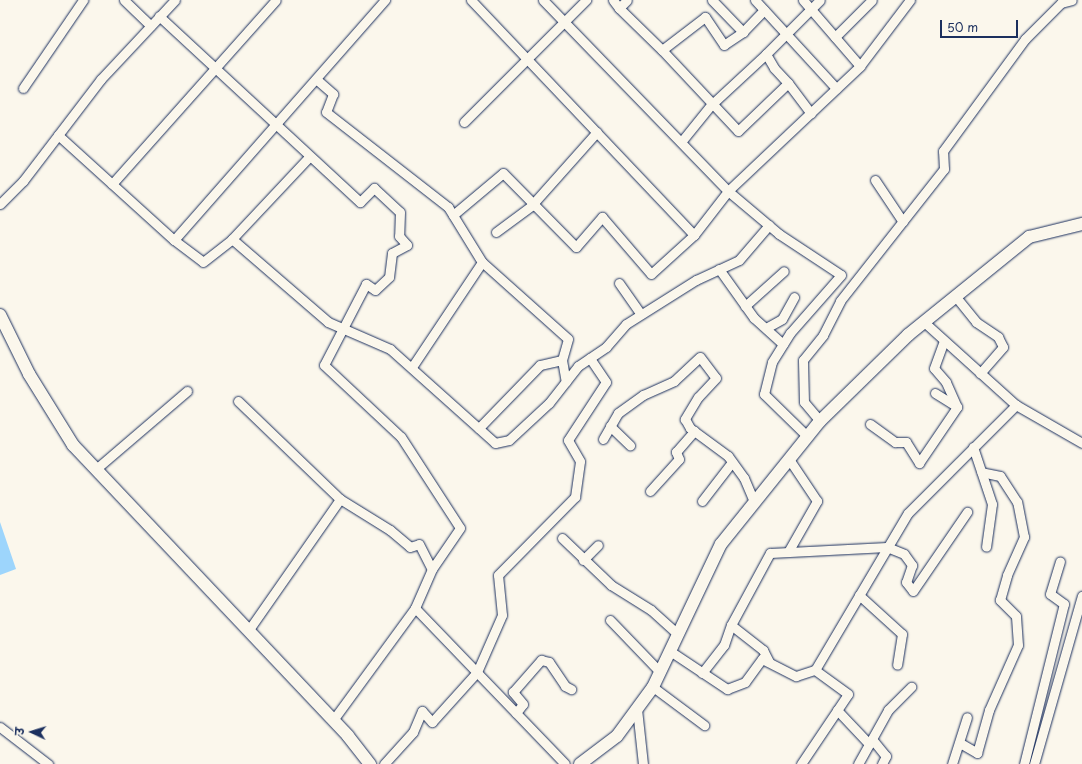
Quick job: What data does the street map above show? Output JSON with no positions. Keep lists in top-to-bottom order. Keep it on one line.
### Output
{"scale_bar":"50 m","north":"left"}
